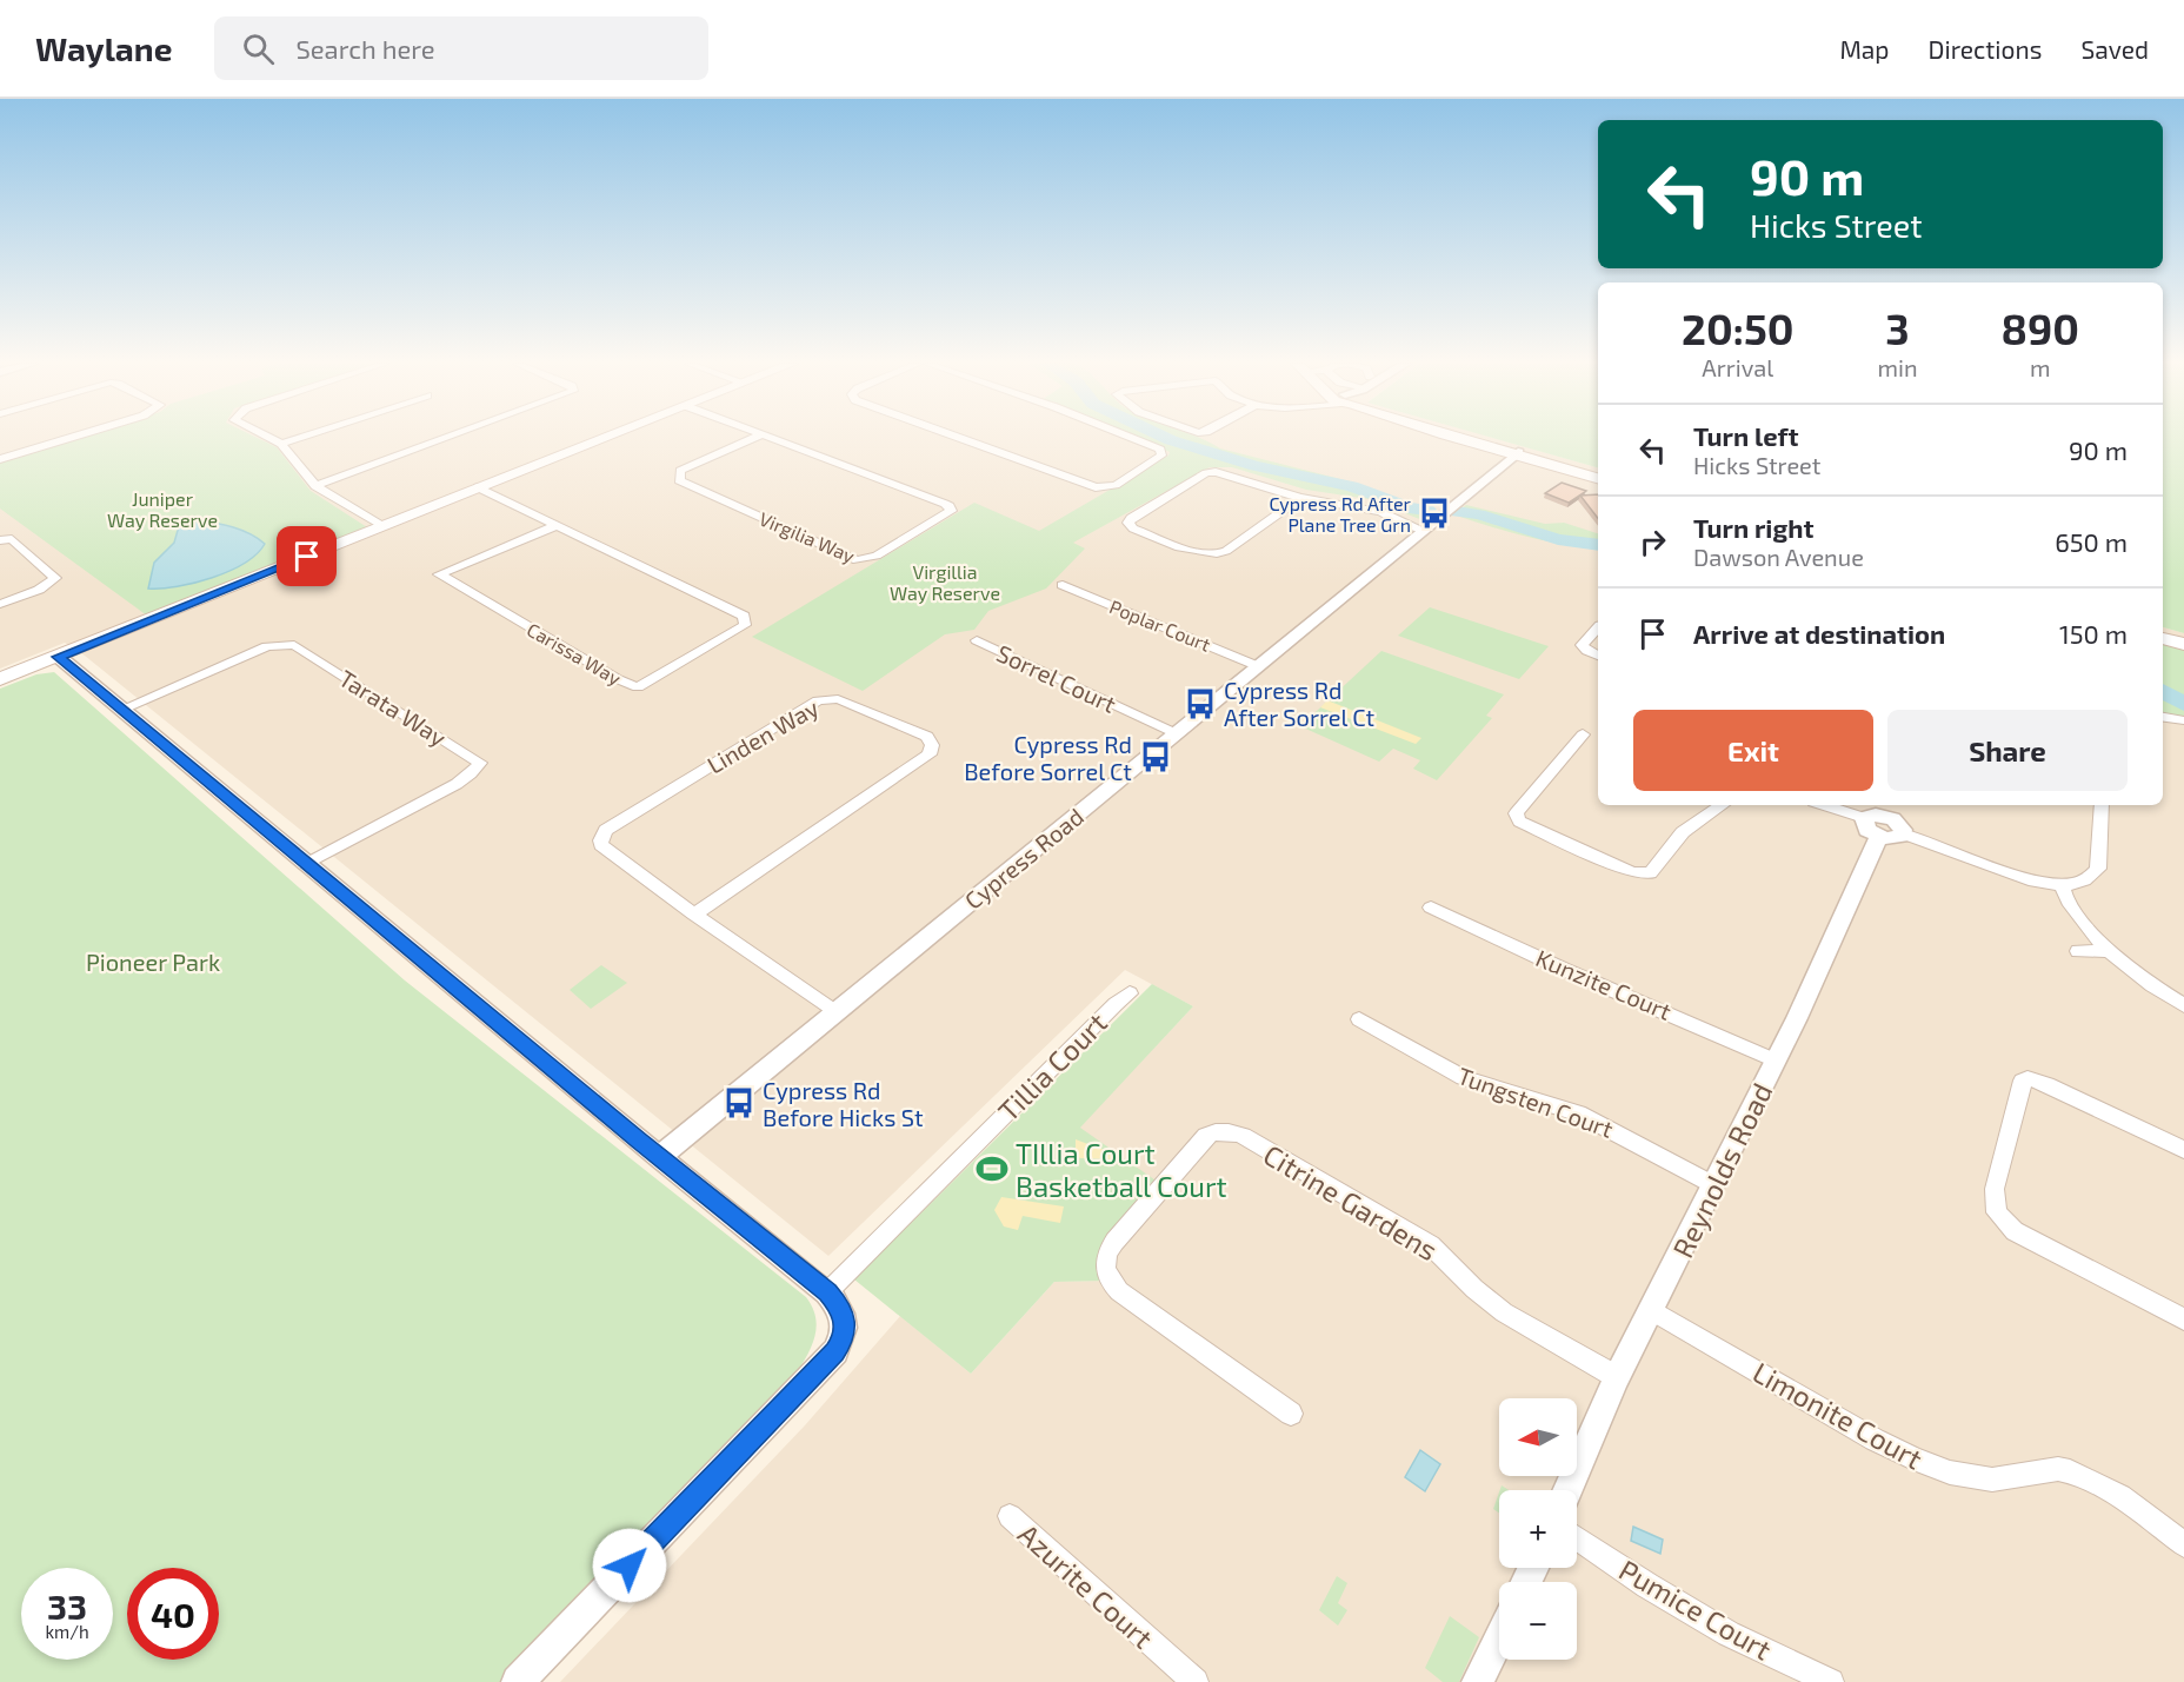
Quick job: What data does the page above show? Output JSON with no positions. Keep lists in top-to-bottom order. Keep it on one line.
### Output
{"streets":{"street":["Virgilia Way","Poplar Court","Carissa Way","Sorrel Court","Tarata Way","Linden Way","Cypress Road","Kunzite Court","Tillia Court","Tungsten Court","Reynolds Road","Citrine Gardens","Limonite Court","Azurite Court","Pumice Court"]},"crossings":[["Poplar Court","Cypress Road"],["Sorrel Court","Cypress Road"],["Linden Way","Cypress Road"],["Kunzite Court","Reynolds Road"],["Tungsten Court","Reynolds Road"],["Reynolds Road","Citrine Gardens"],["Reynolds Road","Limonite Court"]],"parks":["Juniper Way Reserve","Virgillia Way Reserve","Pioneer Park"],"places":{"bus stop":["Cypress Rd After Plane Tree Grn","Cypress Rd After Sorrel Ct","Cypress Rd Before Sorrel Ct","Cypress Rd Before Hicks St"],"sports":["TIllia Court Basketball Court"]},"north":"left","page":{"header":"Waylane","search":"Search here","nav":["Map","Directions","Saved"],"turn":["90 m","Hicks Street"],"eta":["20:50","Arrival","3","min","890","m"],"list":[{"name":"Turn left","note":"Hicks Street","value":"90 m"},{"name":"Turn right","note":"Dawson Avenue","value":"650 m"},{"name":"Arrive at destination","value":"150 m"}],"buttons":["Exit","Share"],"map_buttons":["+","−"],"speed":"33 km/h","limit":"40"}}
